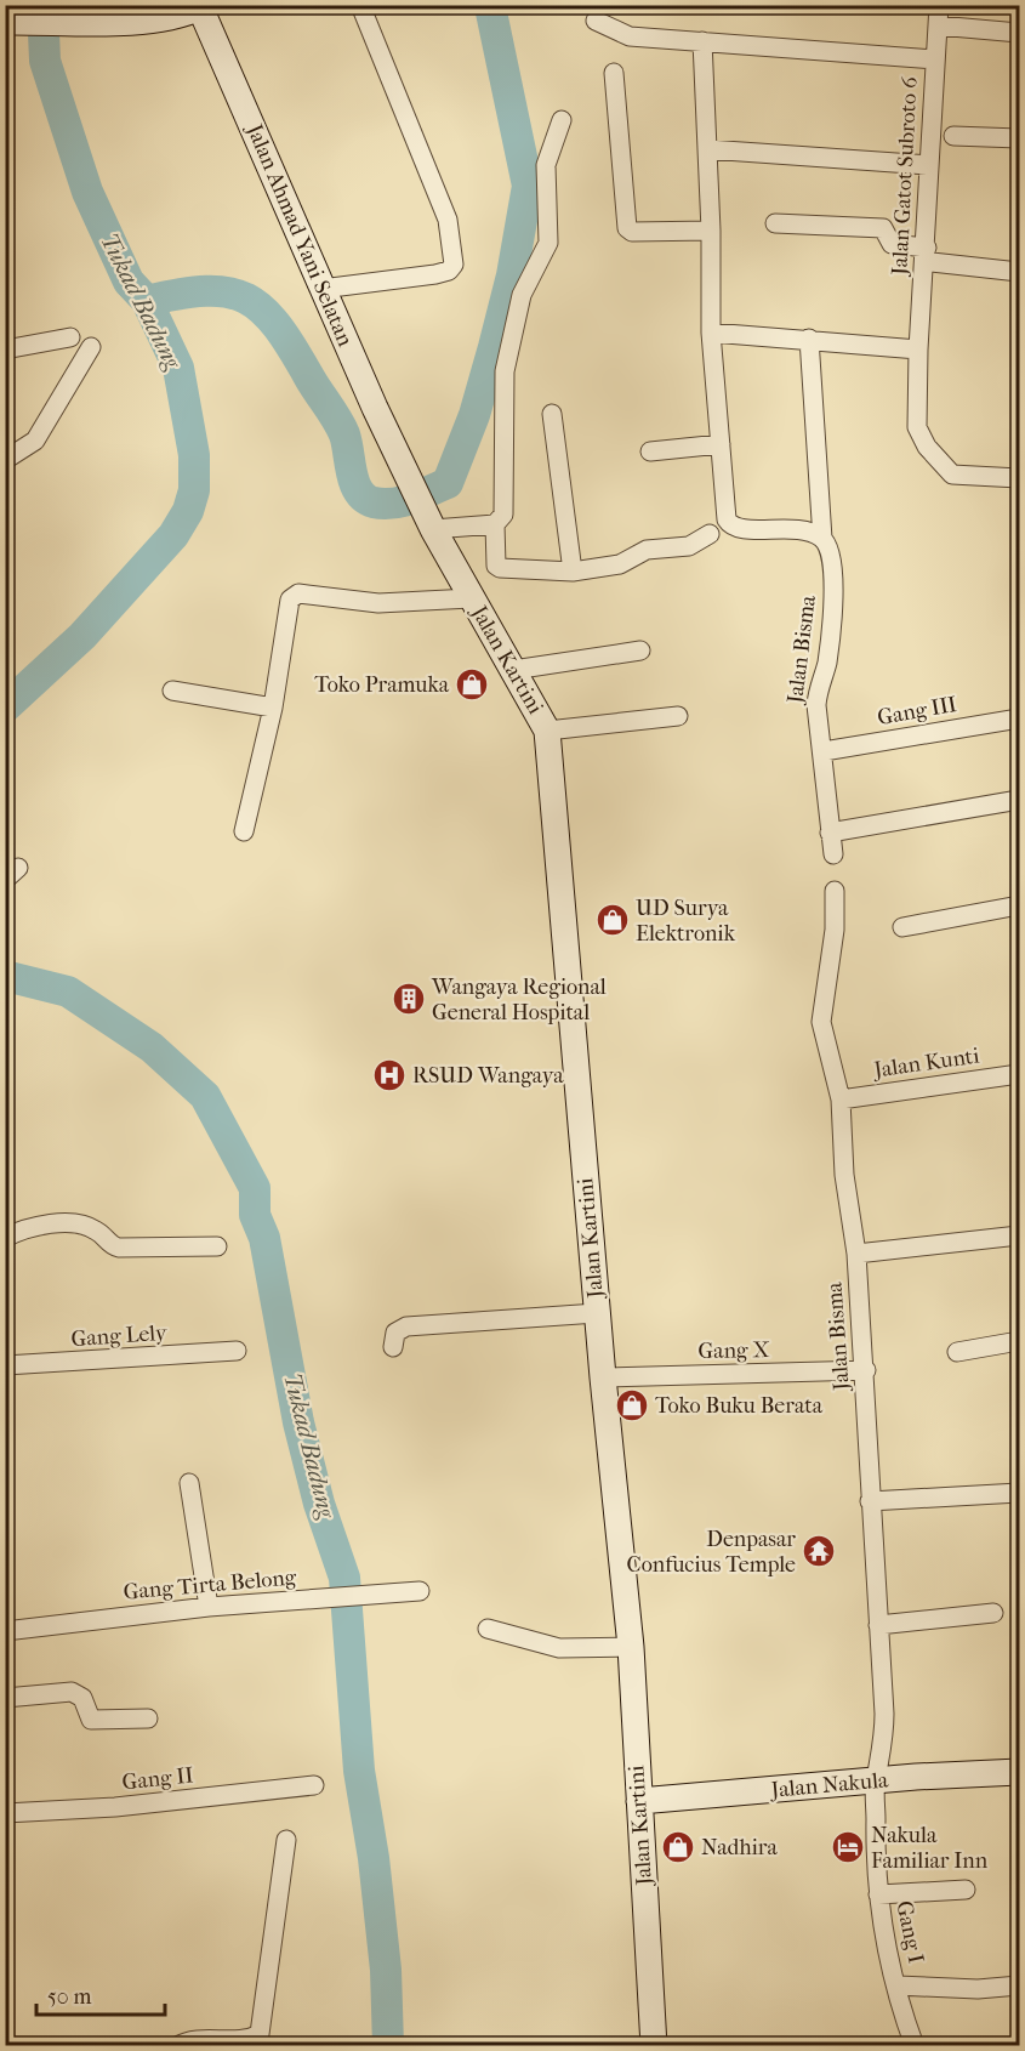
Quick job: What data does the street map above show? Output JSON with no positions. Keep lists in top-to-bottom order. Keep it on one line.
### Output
{"streets":{"main road":["Jalan Ahmad Yani Selatan","Jalan Kartini","Jalan Nakula"],"street":["Jalan Gatot Subroto 6","Jalan Bisma","Gang III","Jalan Kunti","Gang Lely","Gang X","Gang Tirta Belong","Gang II","Gang I"]},"crossings":[["Jalan Ahmad Yani Selatan","Jalan Kartini"],["Jalan Bisma","Gang III"],["Jalan Bisma","Jalan Kunti"],["Jalan Bisma","Gang X"],["Jalan Bisma","Jalan Nakula"],["Jalan Bisma","Gang I"],["Jalan Kartini","Gang X"],["Jalan Kartini","Jalan Nakula"],["Jalan Nakula","Gang I"]],"water":["Tukad Badung"],"places":{"shop":["Toko Pramuka","UD Surya Elektronik","Toko Buku Berata","Nadhira"],"building":["Wangaya Regional General Hospital"],"hospital":["RSUD Wangaya"],"temple":["Denpasar Confucius Temple"],"hotel":["Nakula Familiar Inn"]},"scale_bar":"50 m"}
